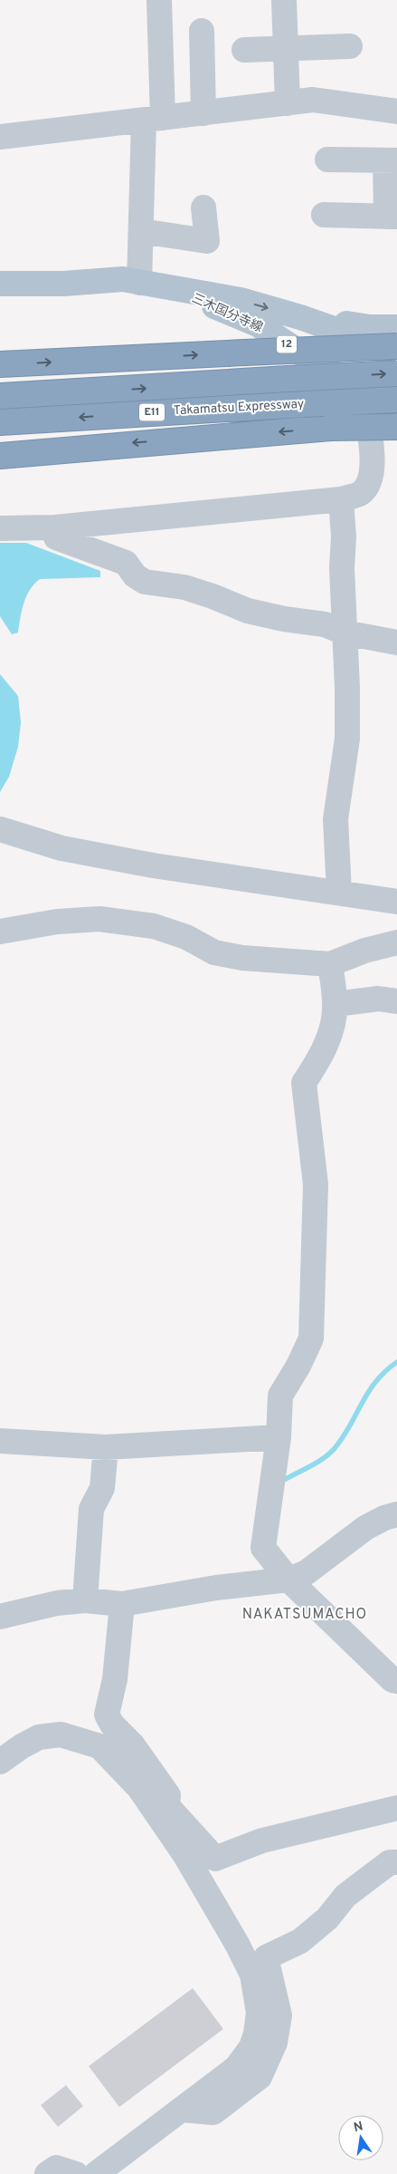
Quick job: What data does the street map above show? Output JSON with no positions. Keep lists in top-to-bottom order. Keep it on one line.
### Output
{"streets":{"highway":["Takamatsu Expressway","E11"],"main road":["三木国分寺線","12"]},"districts":["NAKATSUMACHO"],"north":"top"}
